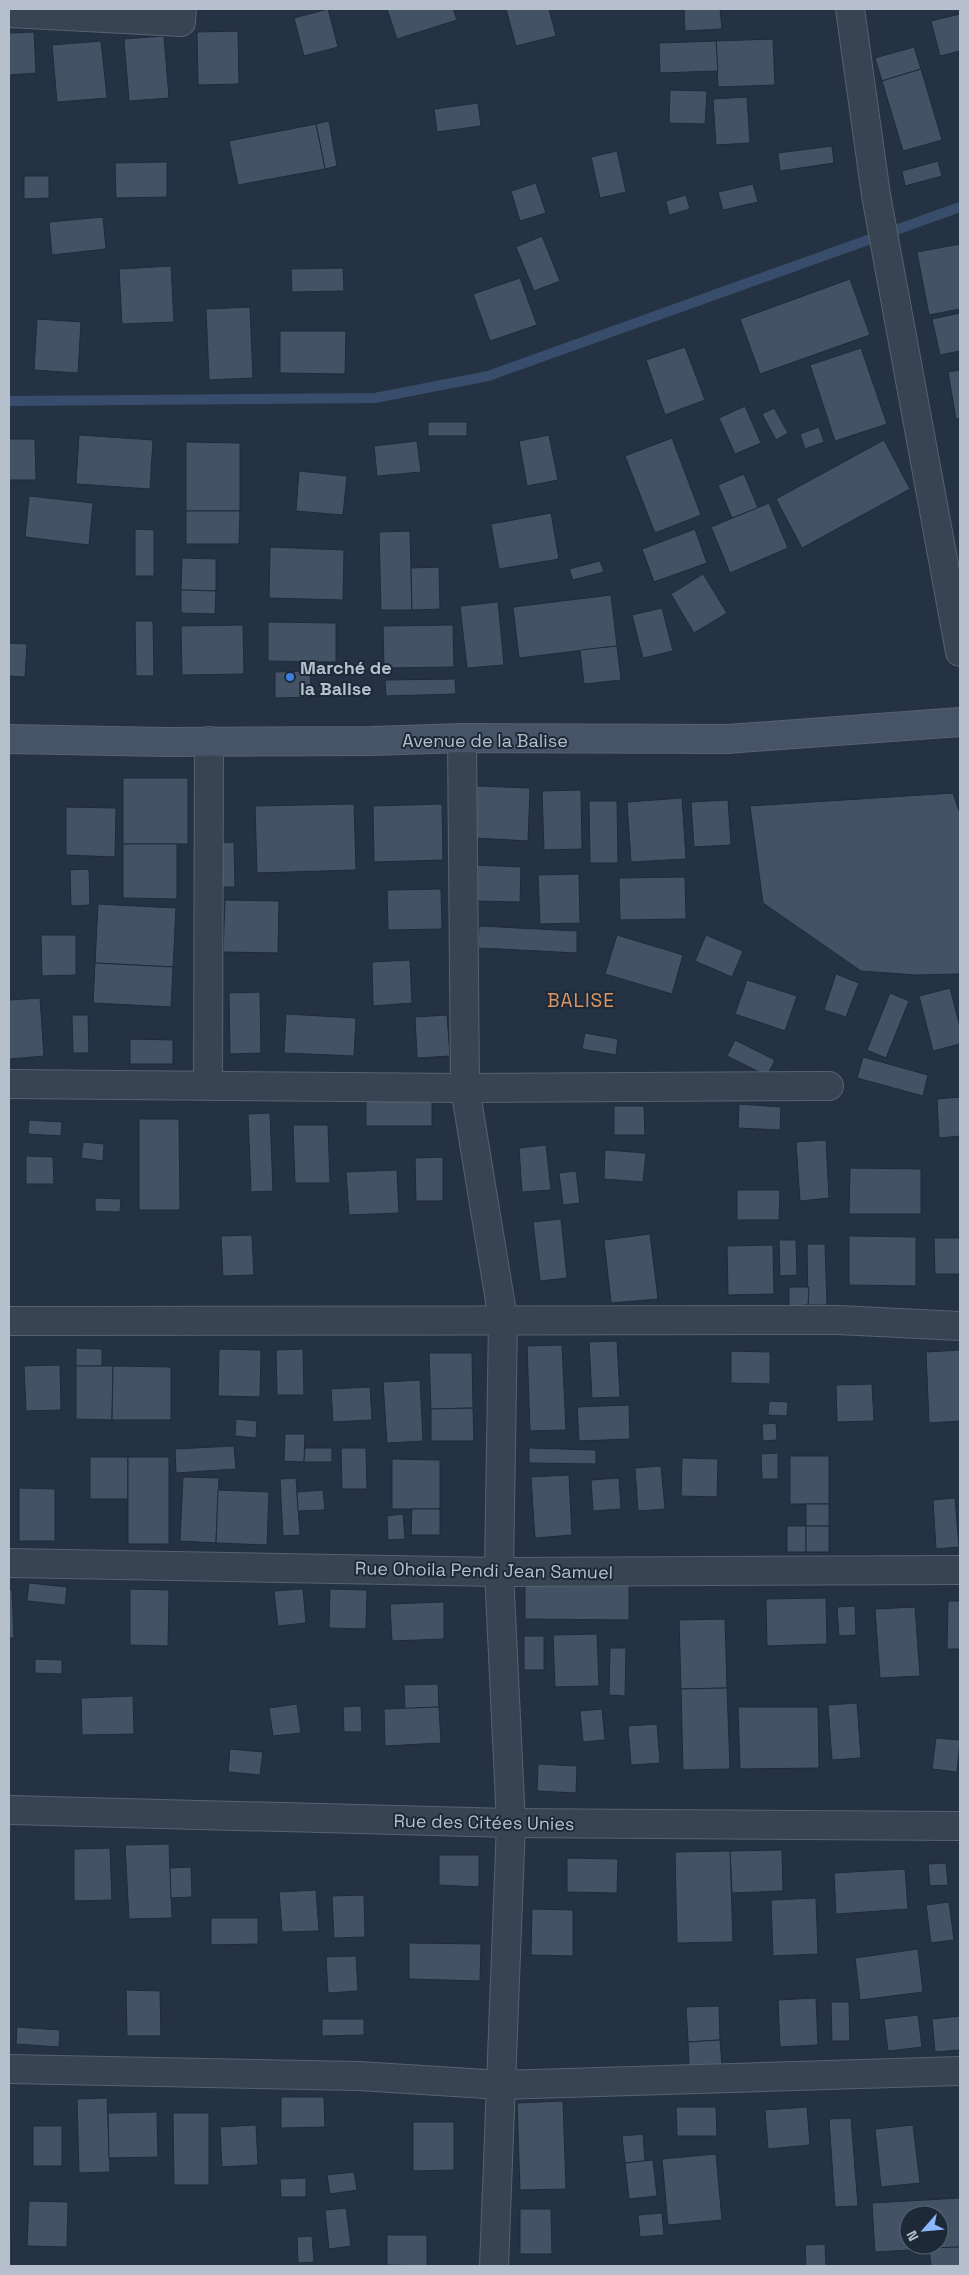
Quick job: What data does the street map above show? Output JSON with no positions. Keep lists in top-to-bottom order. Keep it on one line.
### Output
{"streets":{"street":["Avenue de la Balise","Rue Ohoila Pendi Jean Samuel","Rue des Citées Unies"]},"districts":["BALISE"],"places":["Marché de la Balise"],"north":"bottom left"}
